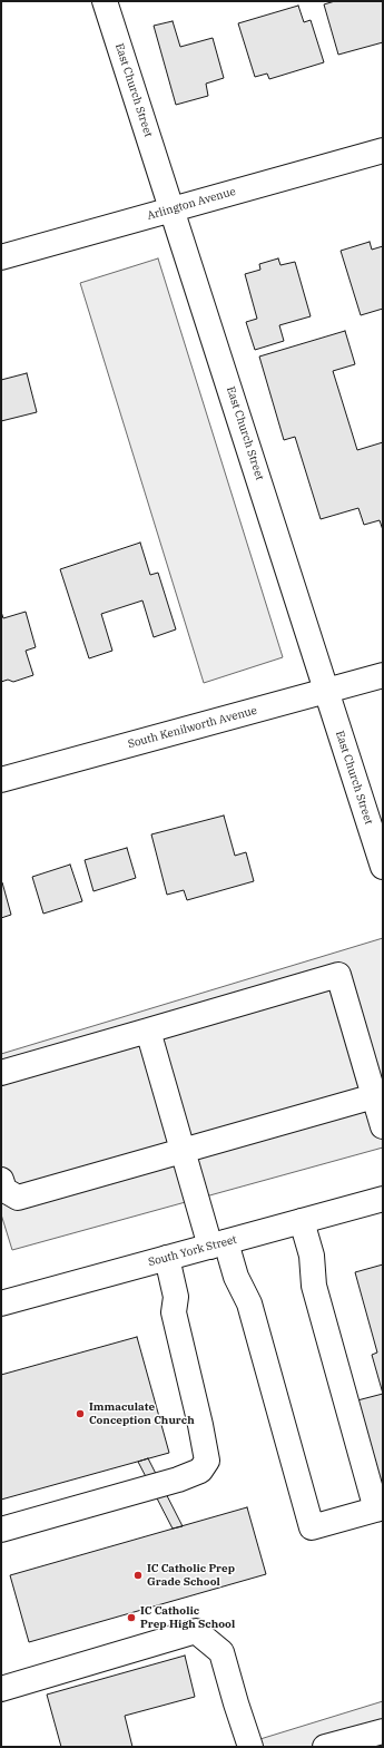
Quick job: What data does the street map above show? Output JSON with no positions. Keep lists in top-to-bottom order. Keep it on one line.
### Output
{"streets":{"street":["East Church Street","Arlington Avenue","South Kenilworth Avenue","South York Street"]},"crossings":[["East Church Street","Arlington Avenue"],["East Church Street","South Kenilworth Avenue"]],"places":["Immaculate Conception Church","IC Catholic Prep Grade School","IC Catholic Prep High School"]}
